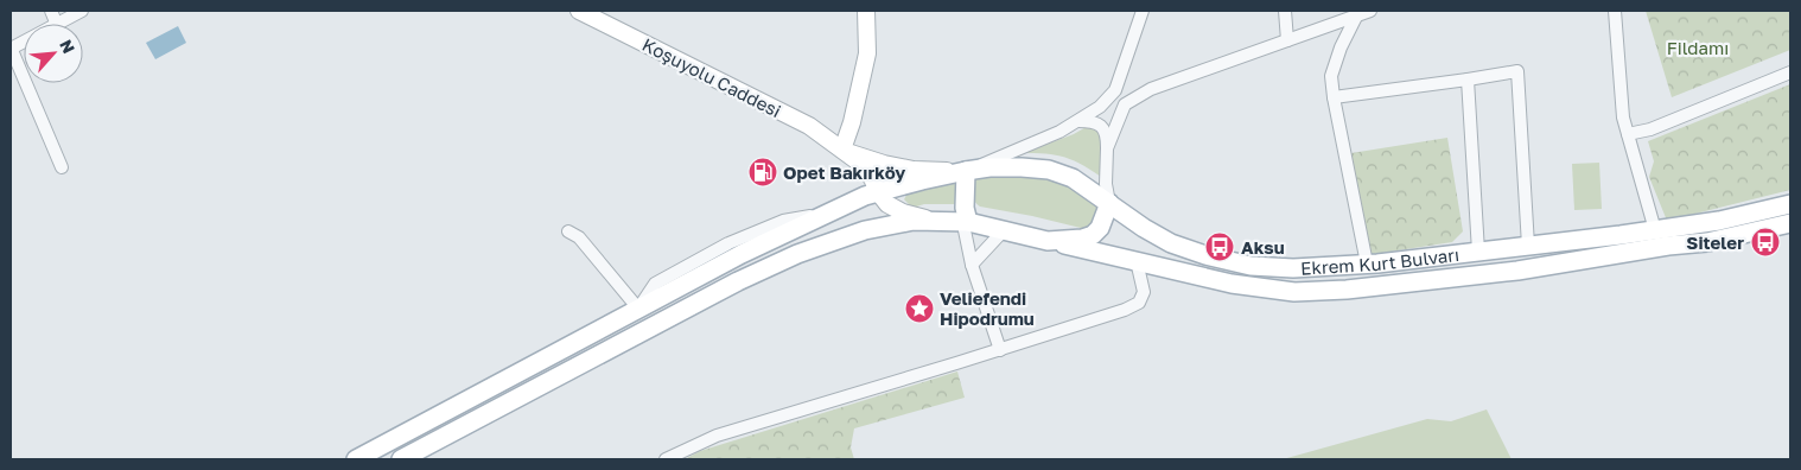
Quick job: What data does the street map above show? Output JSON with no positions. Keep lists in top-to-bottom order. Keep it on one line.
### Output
{"streets":{"main road":["Ekrem Kurt Bulvarı"],"street":["Koşuyolu Caddesi"]},"parks":["Fildamı"],"places":{"fuel station":["Opet Bakırköy"],"bus stop":["Siteler","Aksu"],"place":["Veliefendi Hipodrumu"]},"north":"top right"}
